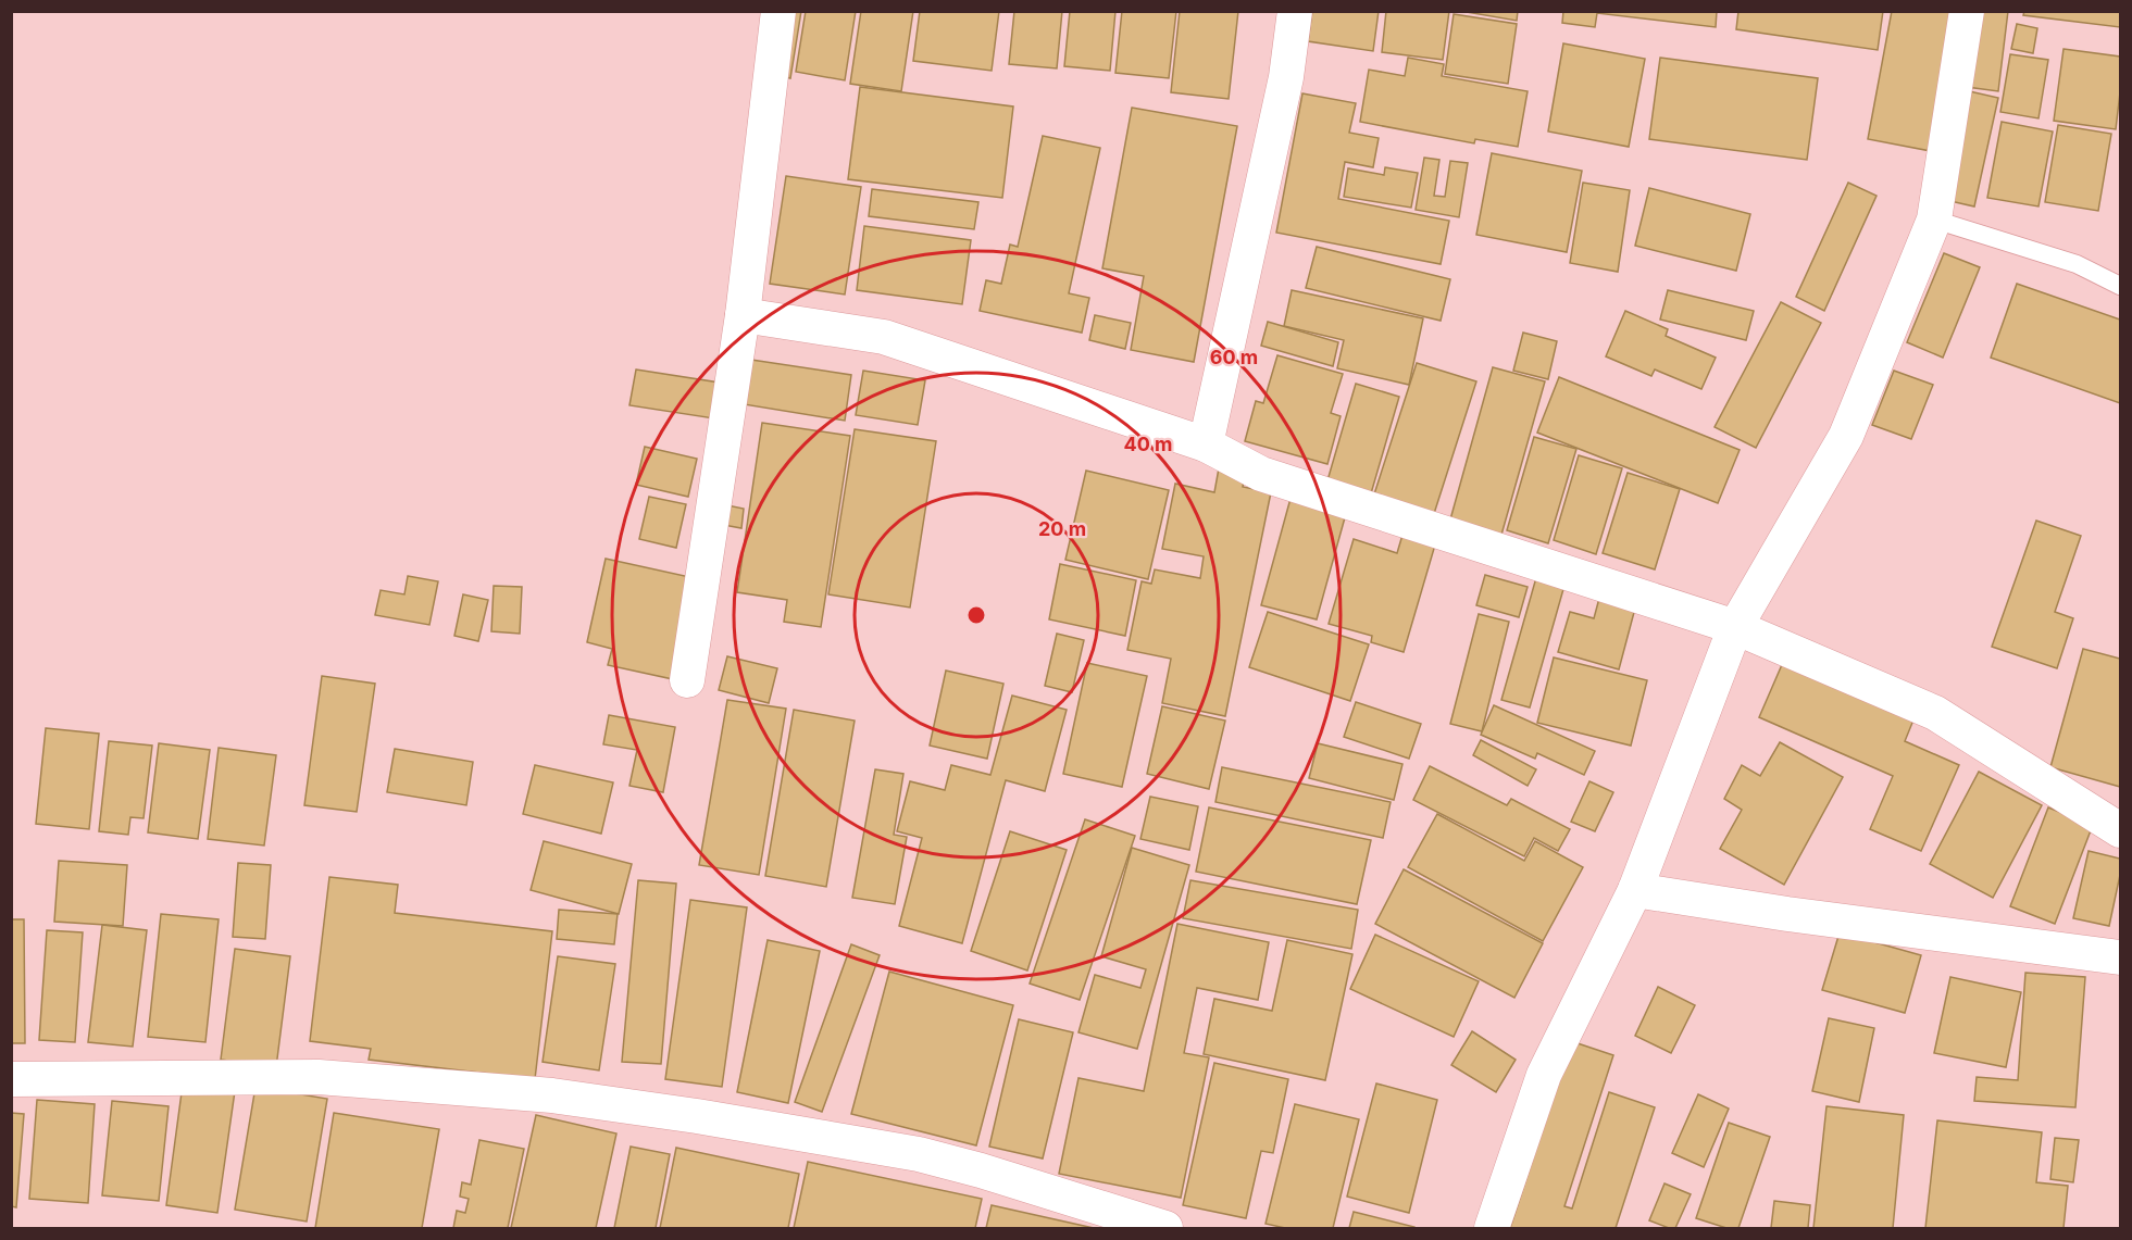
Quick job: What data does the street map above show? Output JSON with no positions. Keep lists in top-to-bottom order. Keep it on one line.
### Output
{"rings":["60 m","40 m","20 m"]}
